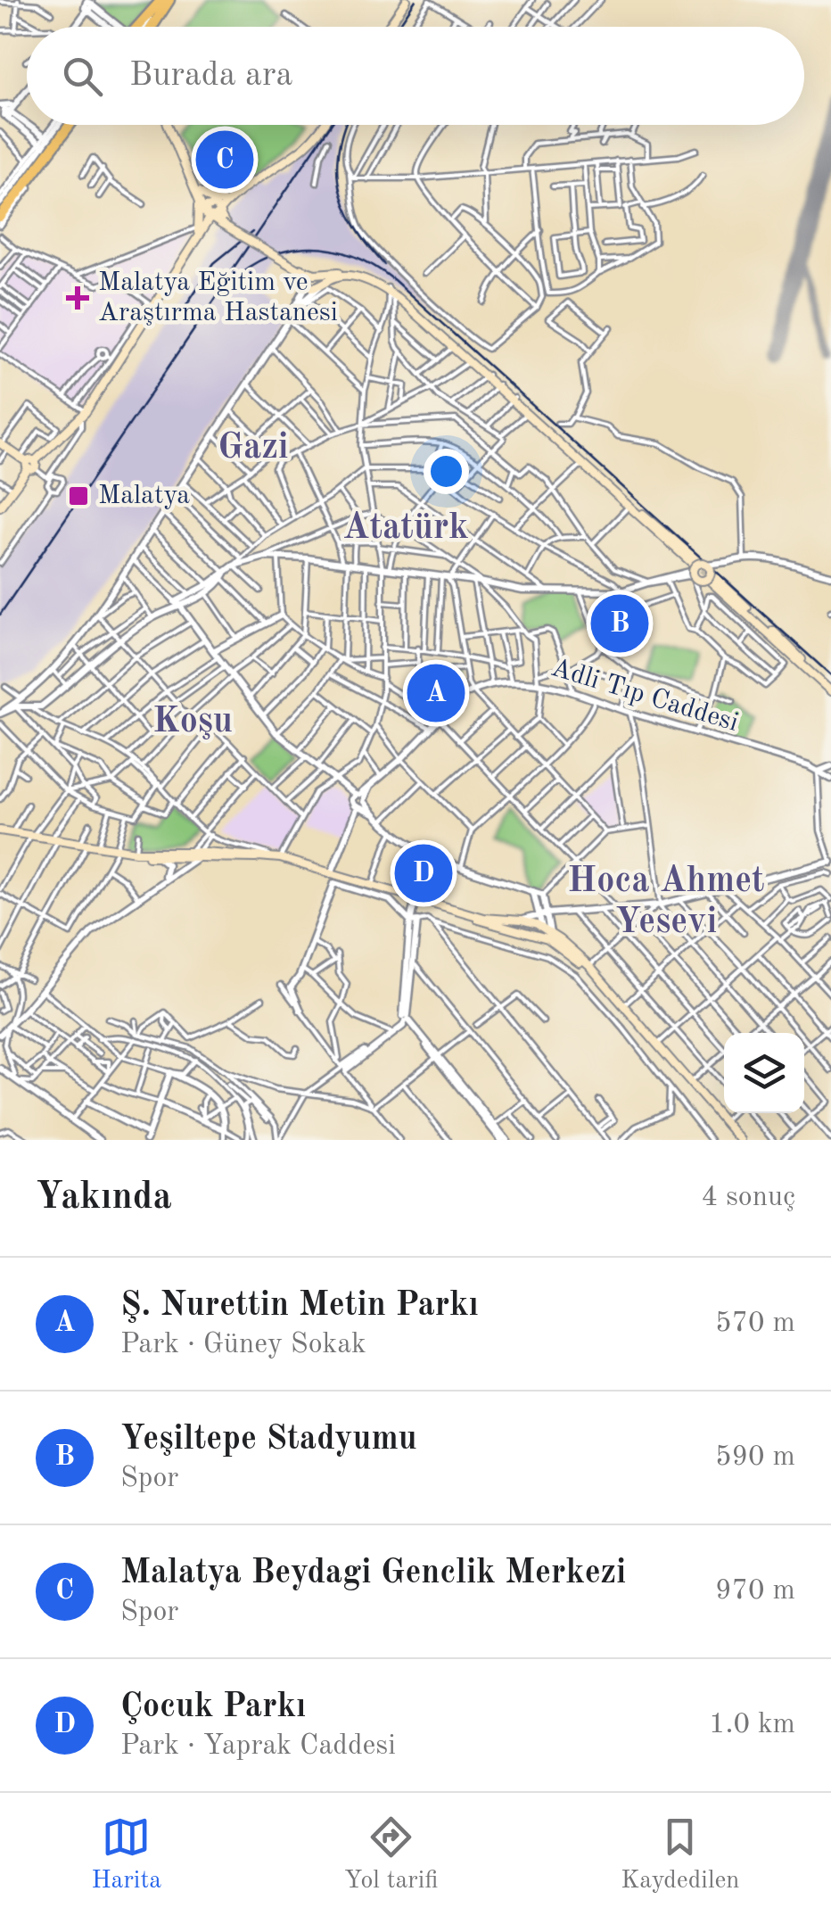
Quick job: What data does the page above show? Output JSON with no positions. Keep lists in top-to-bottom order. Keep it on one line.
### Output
{"streets":{"street":["Adli Tıp Caddesi"]},"districts":["Gazi","Atatürk","Koşu","Hoca Ahmet Yesevi"],"places":{"health":["Malatya Eğitim ve Araştırma Hastanesi"],"transit":["Malatya"]},"page":{"search":"Burada ara","pins":["C","B","A","D"],"heading":["Yakında","4 sonuç"],"list":[{"mark":"A","name":"Ş. Nurettin Metin Parkı","note":"Park · Güney Sokak","value":"570 m"},{"mark":"B","name":"Yeşiltepe Stadyumu","note":"Spor","value":"590 m"},{"mark":"C","name":"Malatya Beydagi Genclik Merkezi","note":"Spor","value":"970 m"},{"mark":"D","name":"Çocuk Parkı","note":"Park · Yaprak Caddesi","value":"1.0 km"}],"nav":["Harita","Yol tarifi","Kaydedilen"]}}
